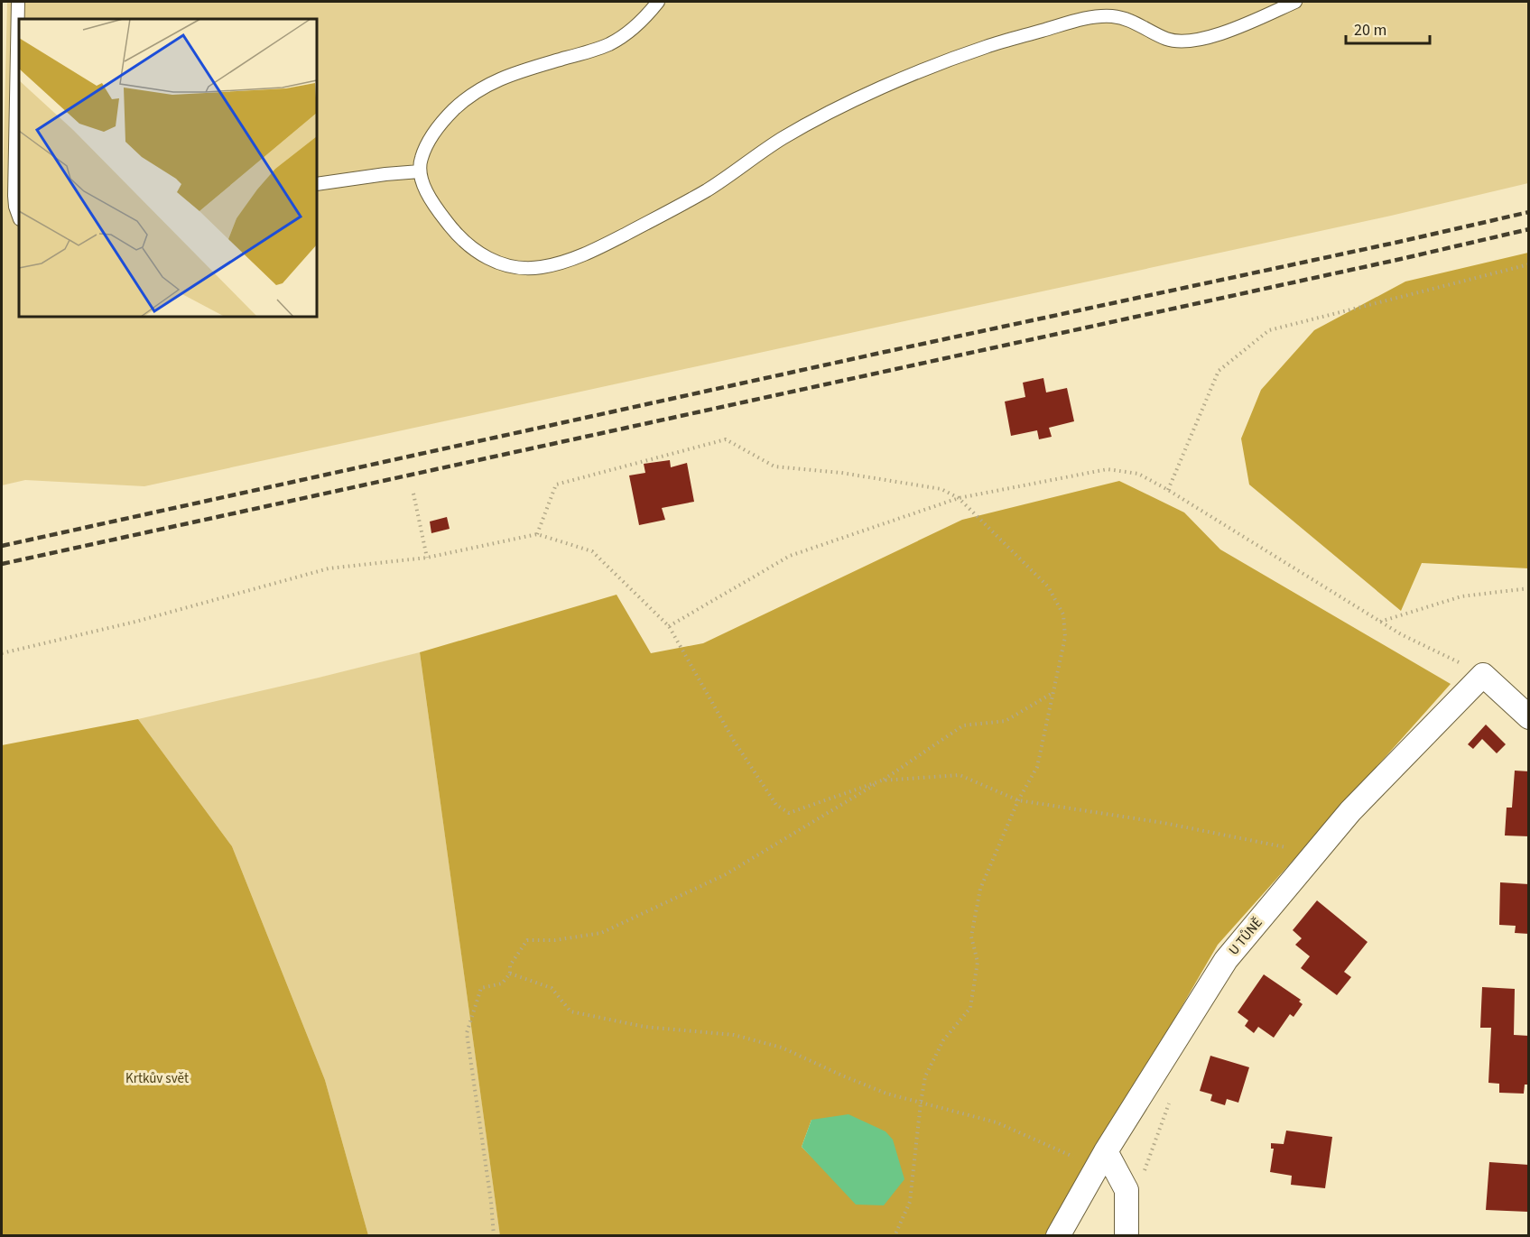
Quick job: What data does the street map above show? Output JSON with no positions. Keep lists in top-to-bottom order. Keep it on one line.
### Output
{"streets":{"street":["U TŮNĚ"]},"parks":["Krtkův svět"],"scale_bar":"20 m"}
